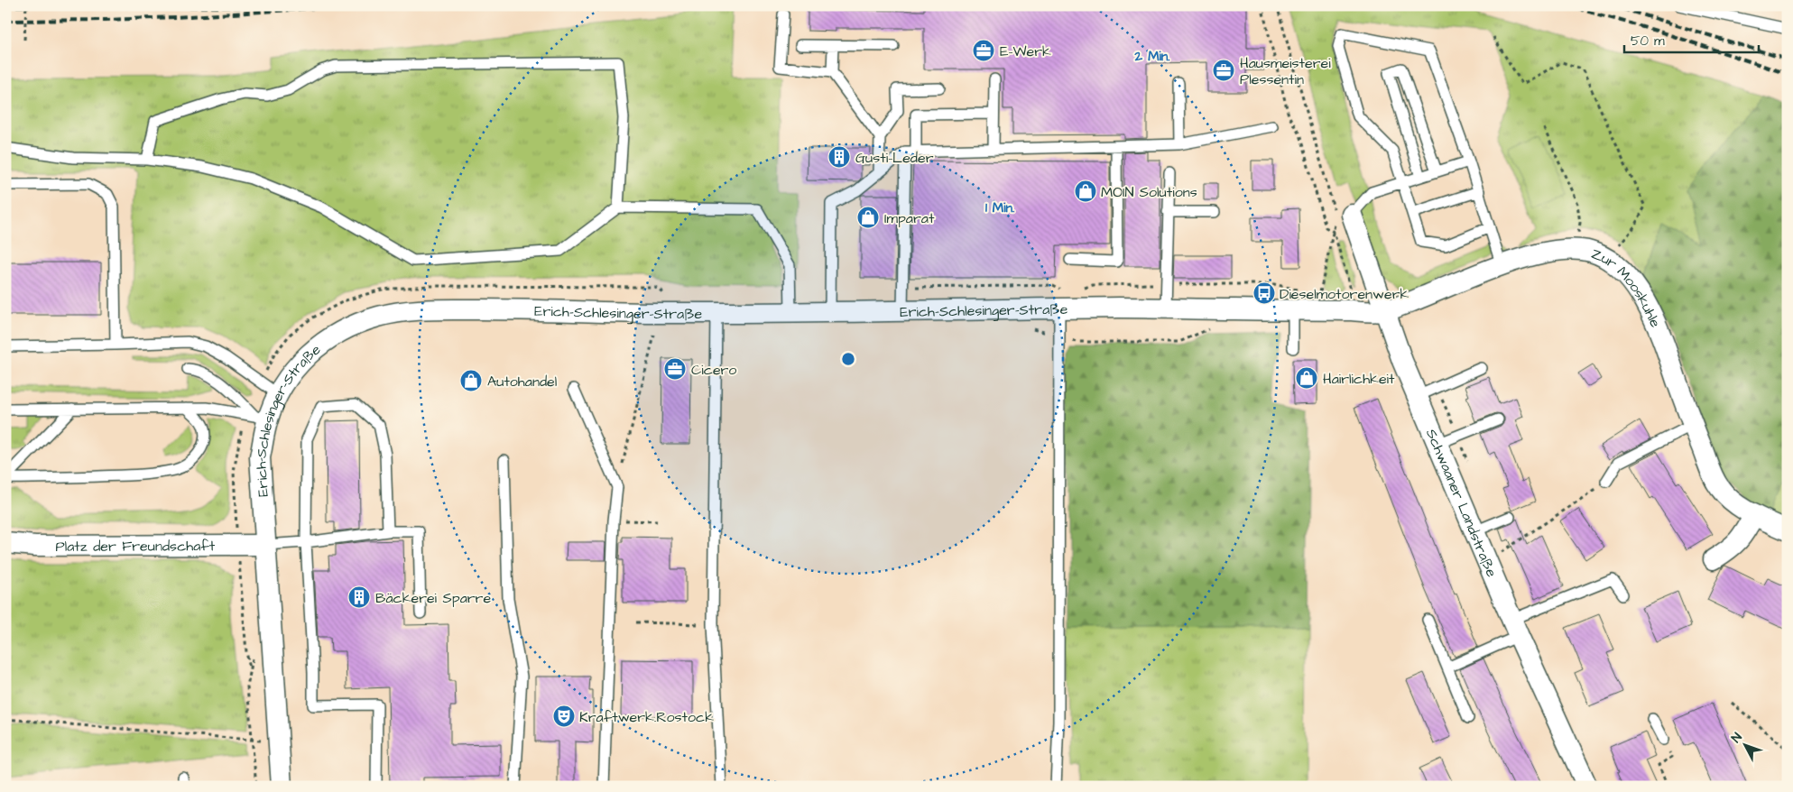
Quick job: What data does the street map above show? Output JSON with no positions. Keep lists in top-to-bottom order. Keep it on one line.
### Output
{"streets":{"street":["Zur Mooskuhle","Erich-Schlesinger-Straße","Schwaaner Landstraße","Platz der Freundschaft"]},"crossings":[["Zur Mooskuhle","Erich-Schlesinger-Straße"],["Zur Mooskuhle","Schwaaner Landstraße"],["Erich-Schlesinger-Straße","Schwaaner Landstraße"],["Erich-Schlesinger-Straße","Platz der Freundschaft"]],"places":{"office":["E-Werk","Hausmeisterei Plessentin","Cicero"],"building":["Gusti-Leder","Bäckerei Sparre"],"shop":["MOIN Solutions","Imparat","Hairlichkeit","Autohandel"],"bus stop":["Dieselmotorenwerk"],"theatre":["Kraftwerk.Rostock"]},"scale_bar":"50 m","north":"top left","rings":["2 Min.","1 Min."]}
